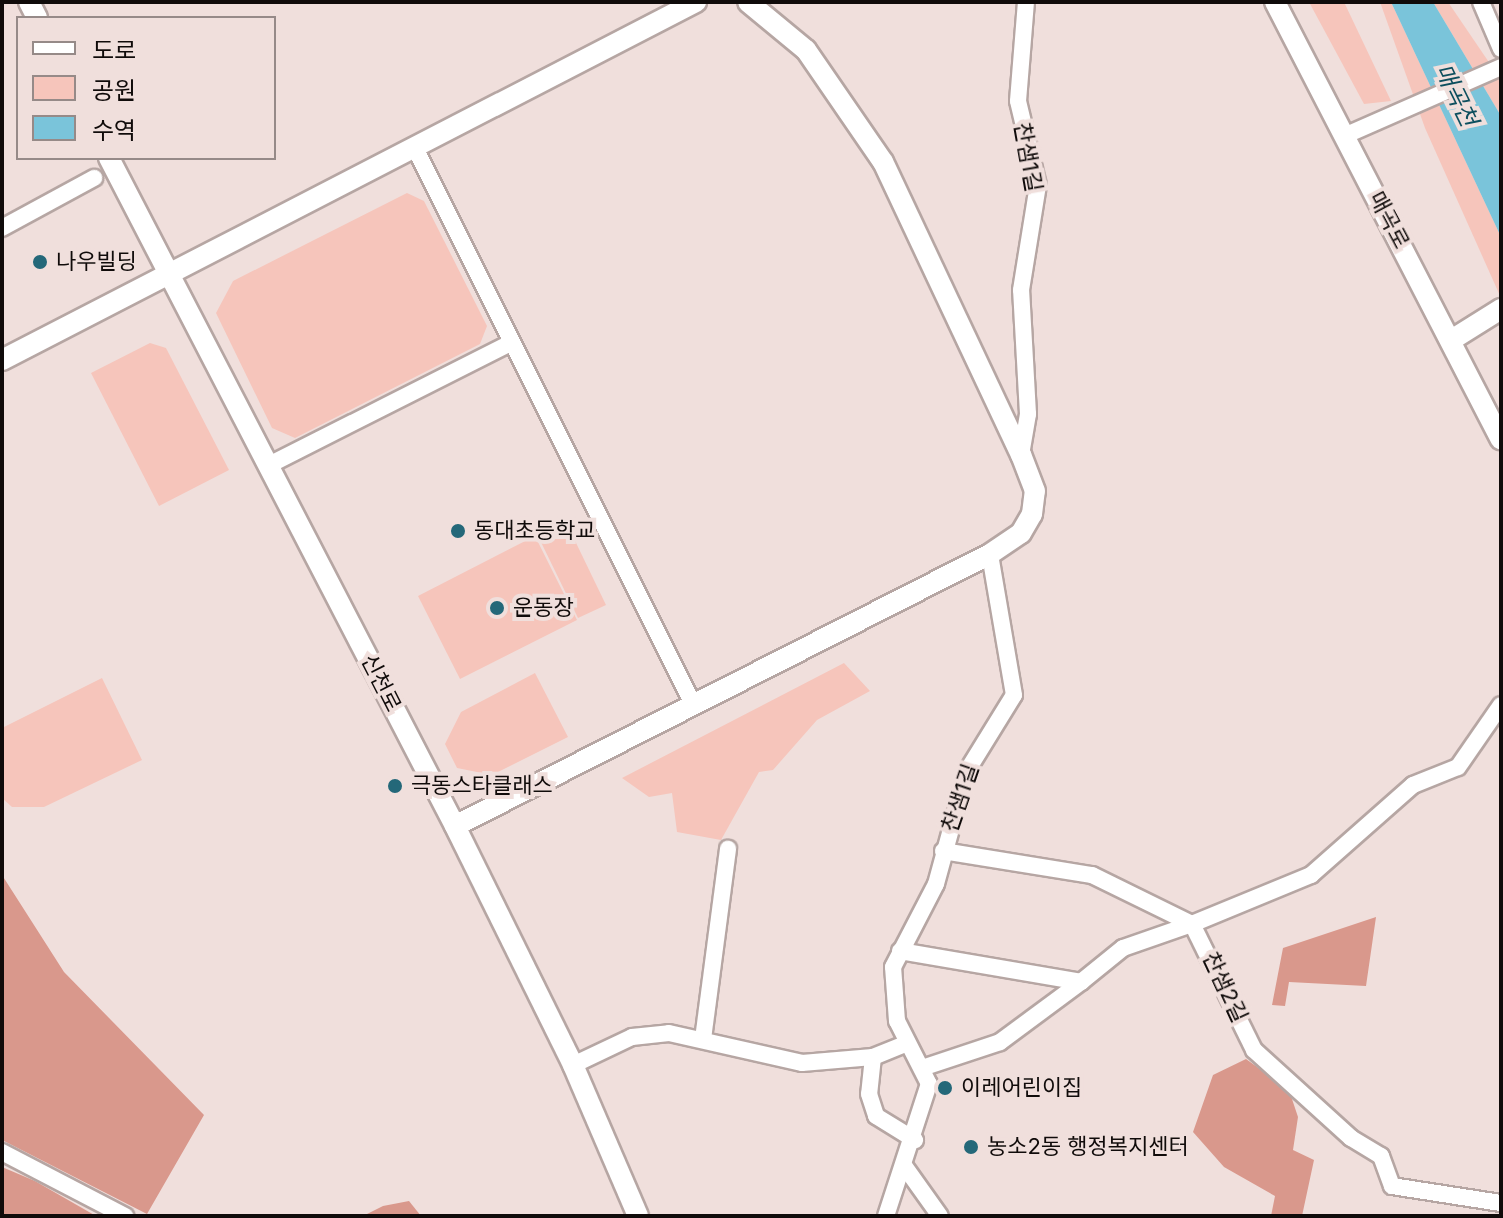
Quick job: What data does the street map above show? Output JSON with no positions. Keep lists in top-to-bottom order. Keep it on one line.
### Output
{"streets":{"street":["찬샘1길","매곡로","신천로","찬샘2길"]},"water":["매곡천"],"places":["나우빌딩","동대초등학교","운동장","극동스타클래스","이레어린이집","농소2동 행정복지센터"],"legend":["도로","공원","수역"]}
